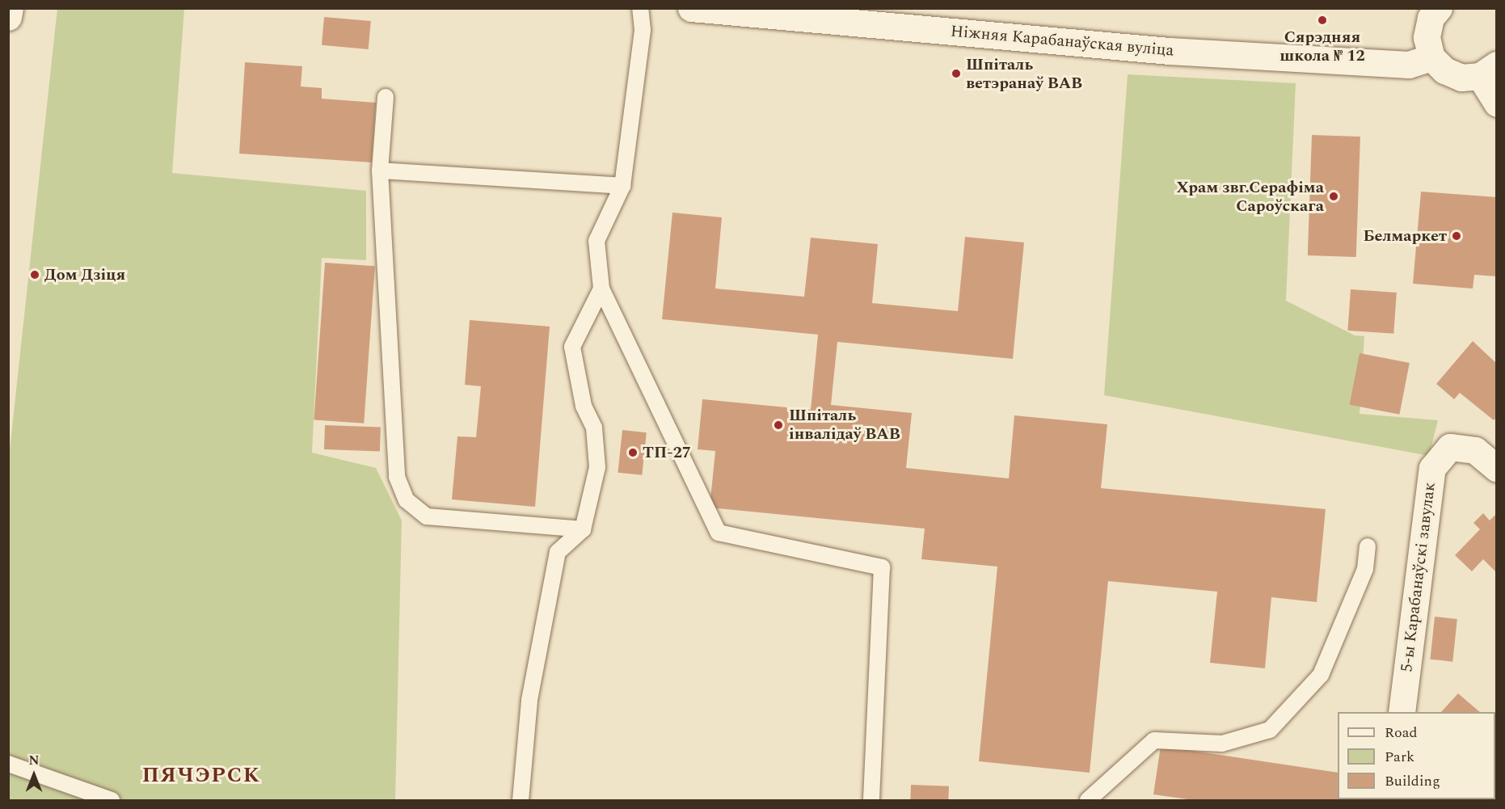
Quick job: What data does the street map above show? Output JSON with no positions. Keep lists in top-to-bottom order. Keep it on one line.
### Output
{"streets":{"main road":["Ніжняя Карабанаўская вуліца","5-ы Карабанаўскі завулак"]},"districts":["ПЯЧЭРСК"],"places":["Сярэдняя школа № 12","Шпіталь ветэранаў ВАВ","Храм звг.Серафіма Сароўскага","Белмаркет","Дом Дзіця","Шпіталь інвалідаў ВАВ","ТП-27"],"legend":["Road","Park","Building"],"north":"top"}
